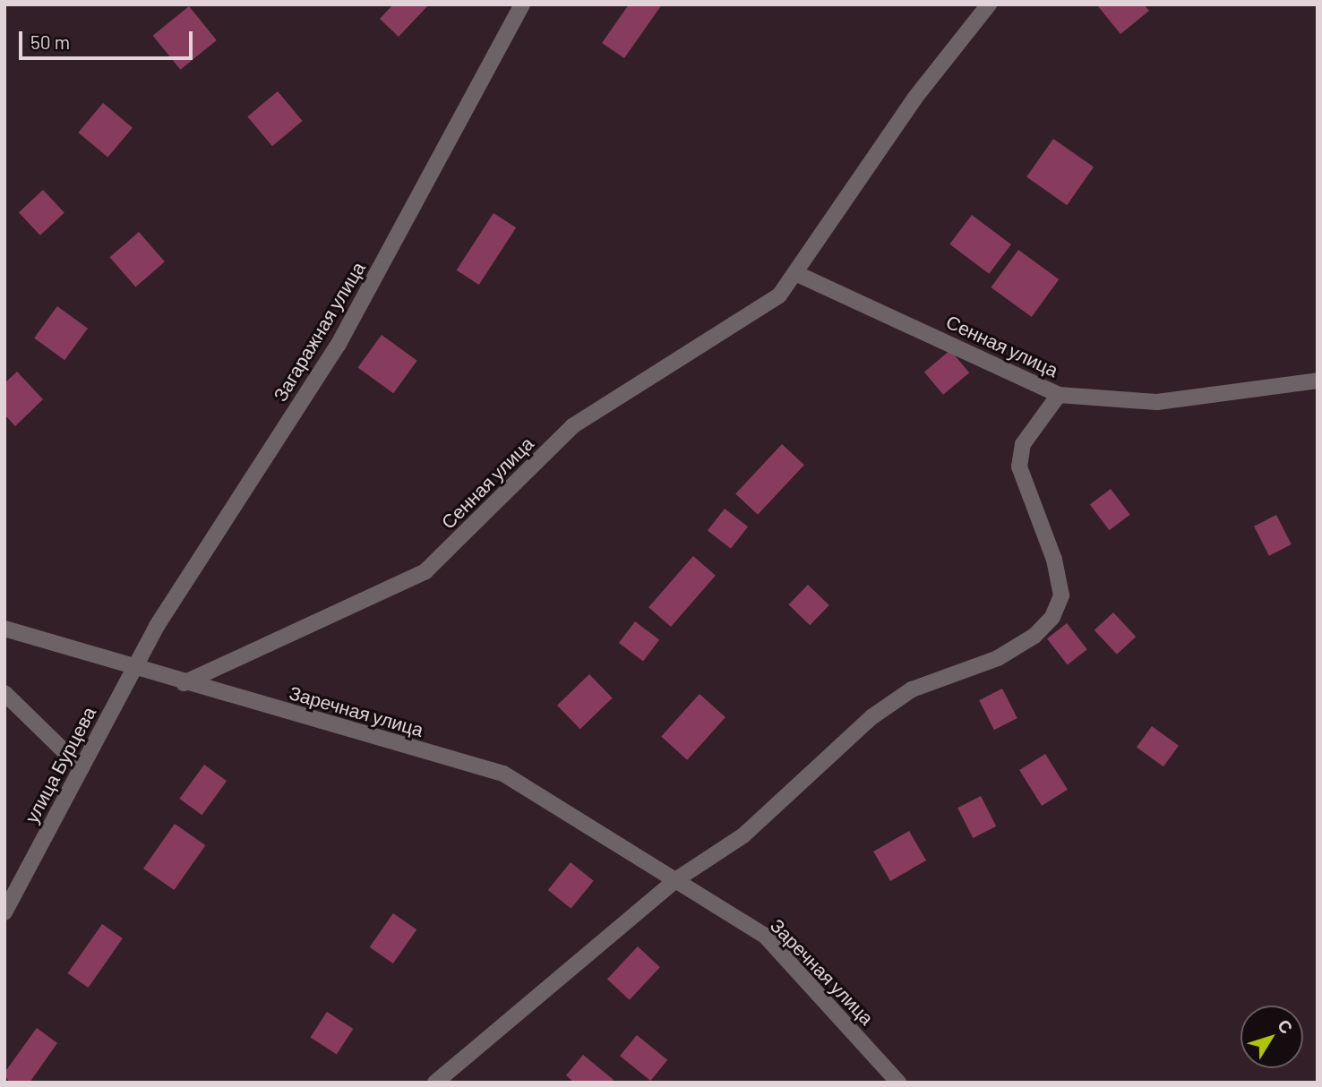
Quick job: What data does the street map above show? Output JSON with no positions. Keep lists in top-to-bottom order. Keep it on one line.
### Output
{"streets":{"street":["Загаражная улица","Сенная улица","Заречная улица","улица Бурцева"]},"crossings":[["Загаражная улица","Заречная улица"],["Загаражная улица","улица Бурцева"],["Сенная улица","Заречная улица"],["Заречная улица","улица Бурцева"]],"scale_bar":"50 m","north":"top right"}
